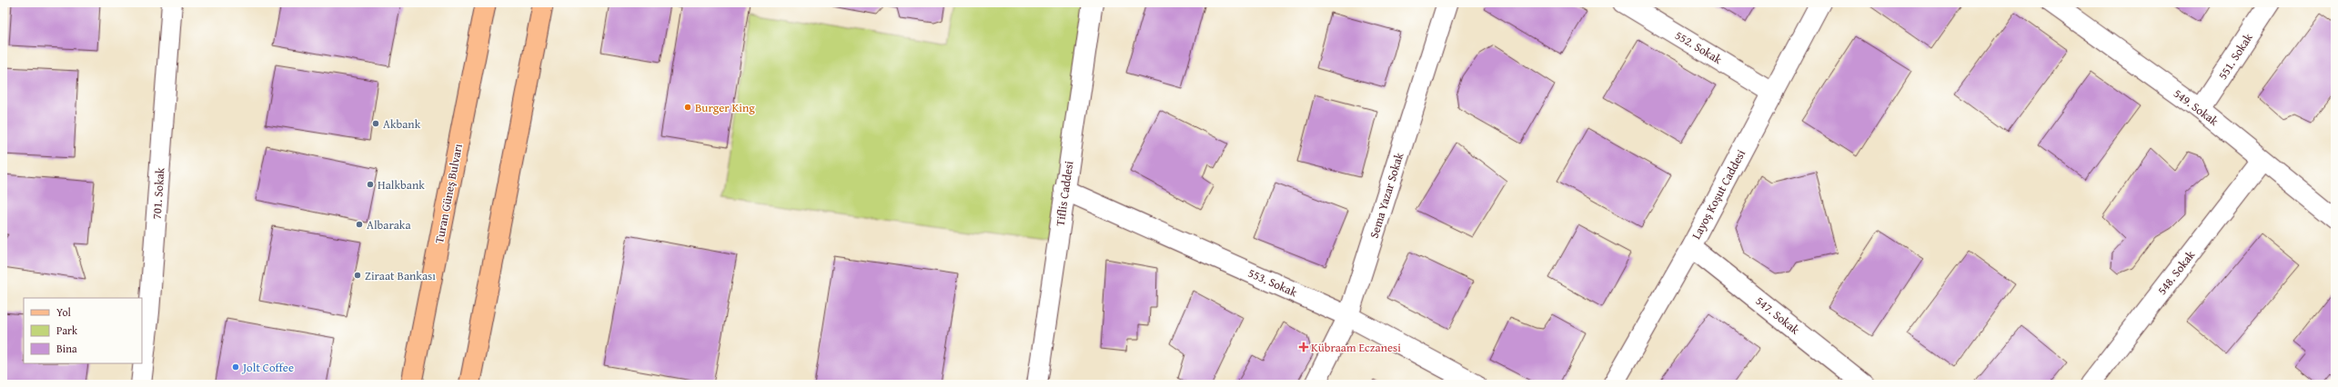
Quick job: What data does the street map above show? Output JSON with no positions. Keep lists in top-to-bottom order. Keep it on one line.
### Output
{"streets":{"main road":["Turan Güneş Bulvarı"],"street":["552. Sokak","551. Sokak","549. Sokak","701. Sokak","Tiflis Caddesi","Layoş Koşut Caddesi","Sema Yazar Sokak","548. Sokak","553. Sokak","547. Sokak"]},"crossings":[["552. Sokak","Layoş Koşut Caddesi"],["551. Sokak","549. Sokak"],["549. Sokak","548. Sokak"],["Tiflis Caddesi","553. Sokak"],["Layoş Koşut Caddesi","547. Sokak"],["Sema Yazar Sokak","553. Sokak"]],"places":{"other":["Burger King","Akbank","Halkbank","Albaraka","Ziraat Bankası","Jolt Coffee"],"health":["Kübraam Eczanesi"]},"legend":["Yol","Park","Bina"]}
